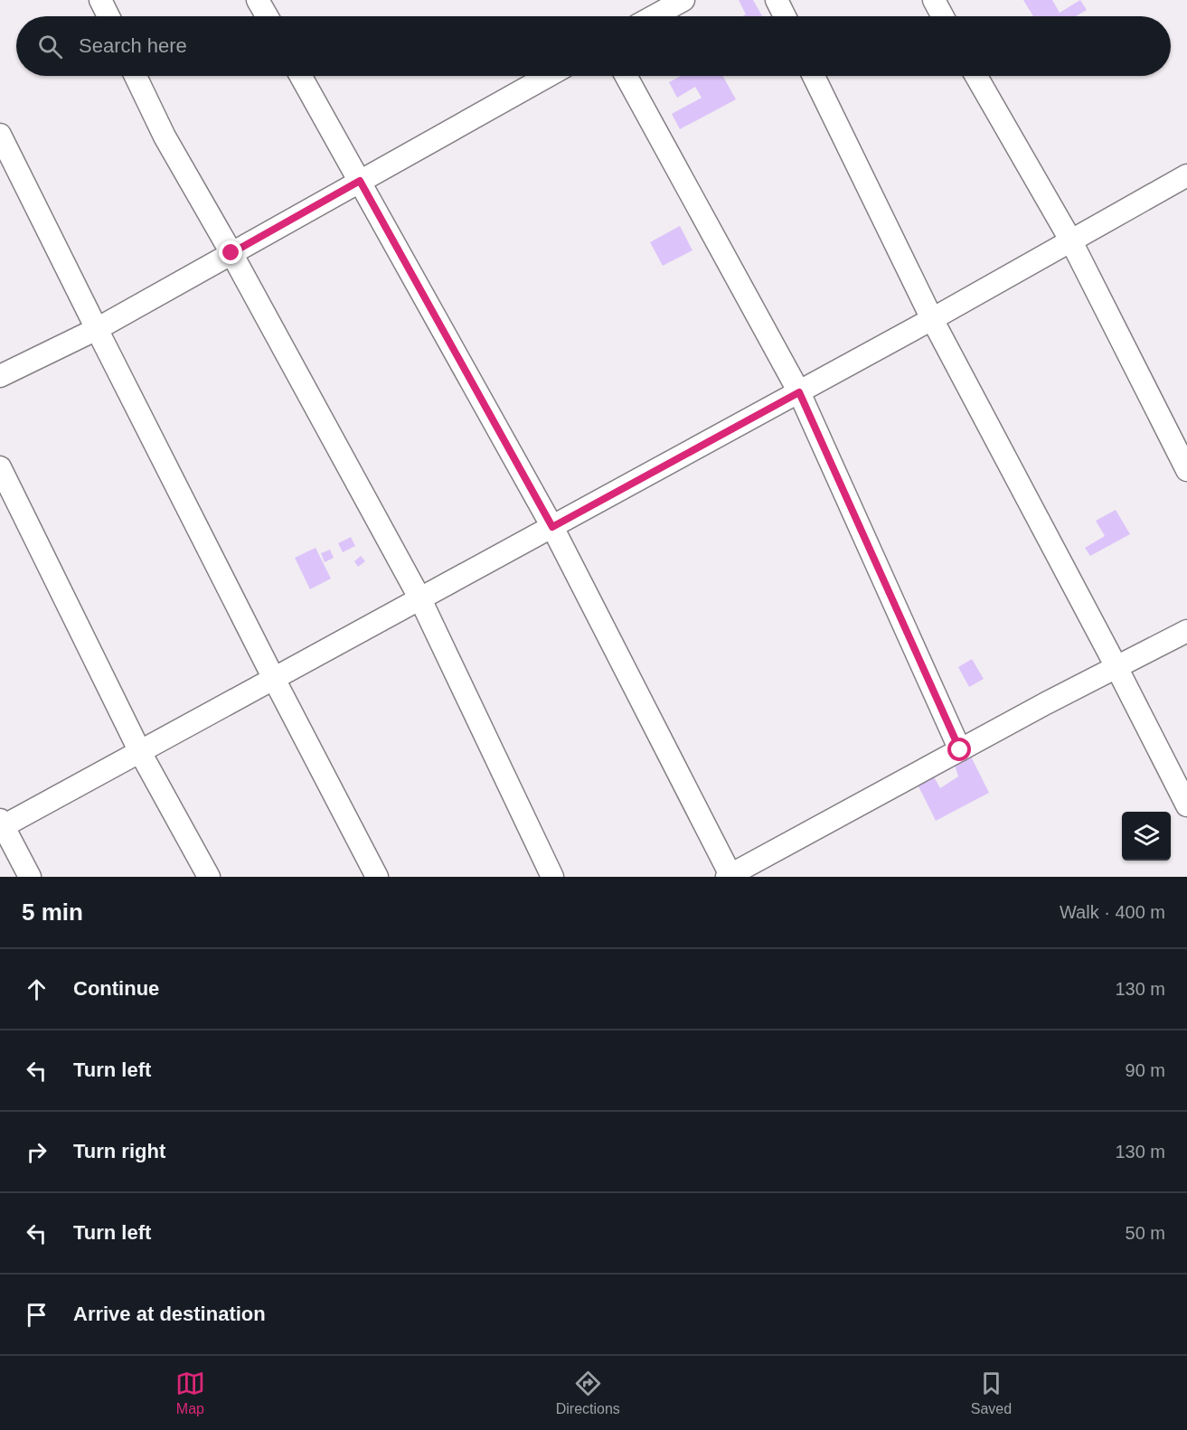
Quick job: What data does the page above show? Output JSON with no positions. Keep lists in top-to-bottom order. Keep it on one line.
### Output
{"page":{"search":"Search here","heading":["5 min","Walk · 400 m"],"list":[["Continue","130 m"],["Turn left","90 m"],["Turn right","130 m"],["Turn left","50 m"],"Arrive at destination"],"nav":["Map","Directions","Saved"]}}
